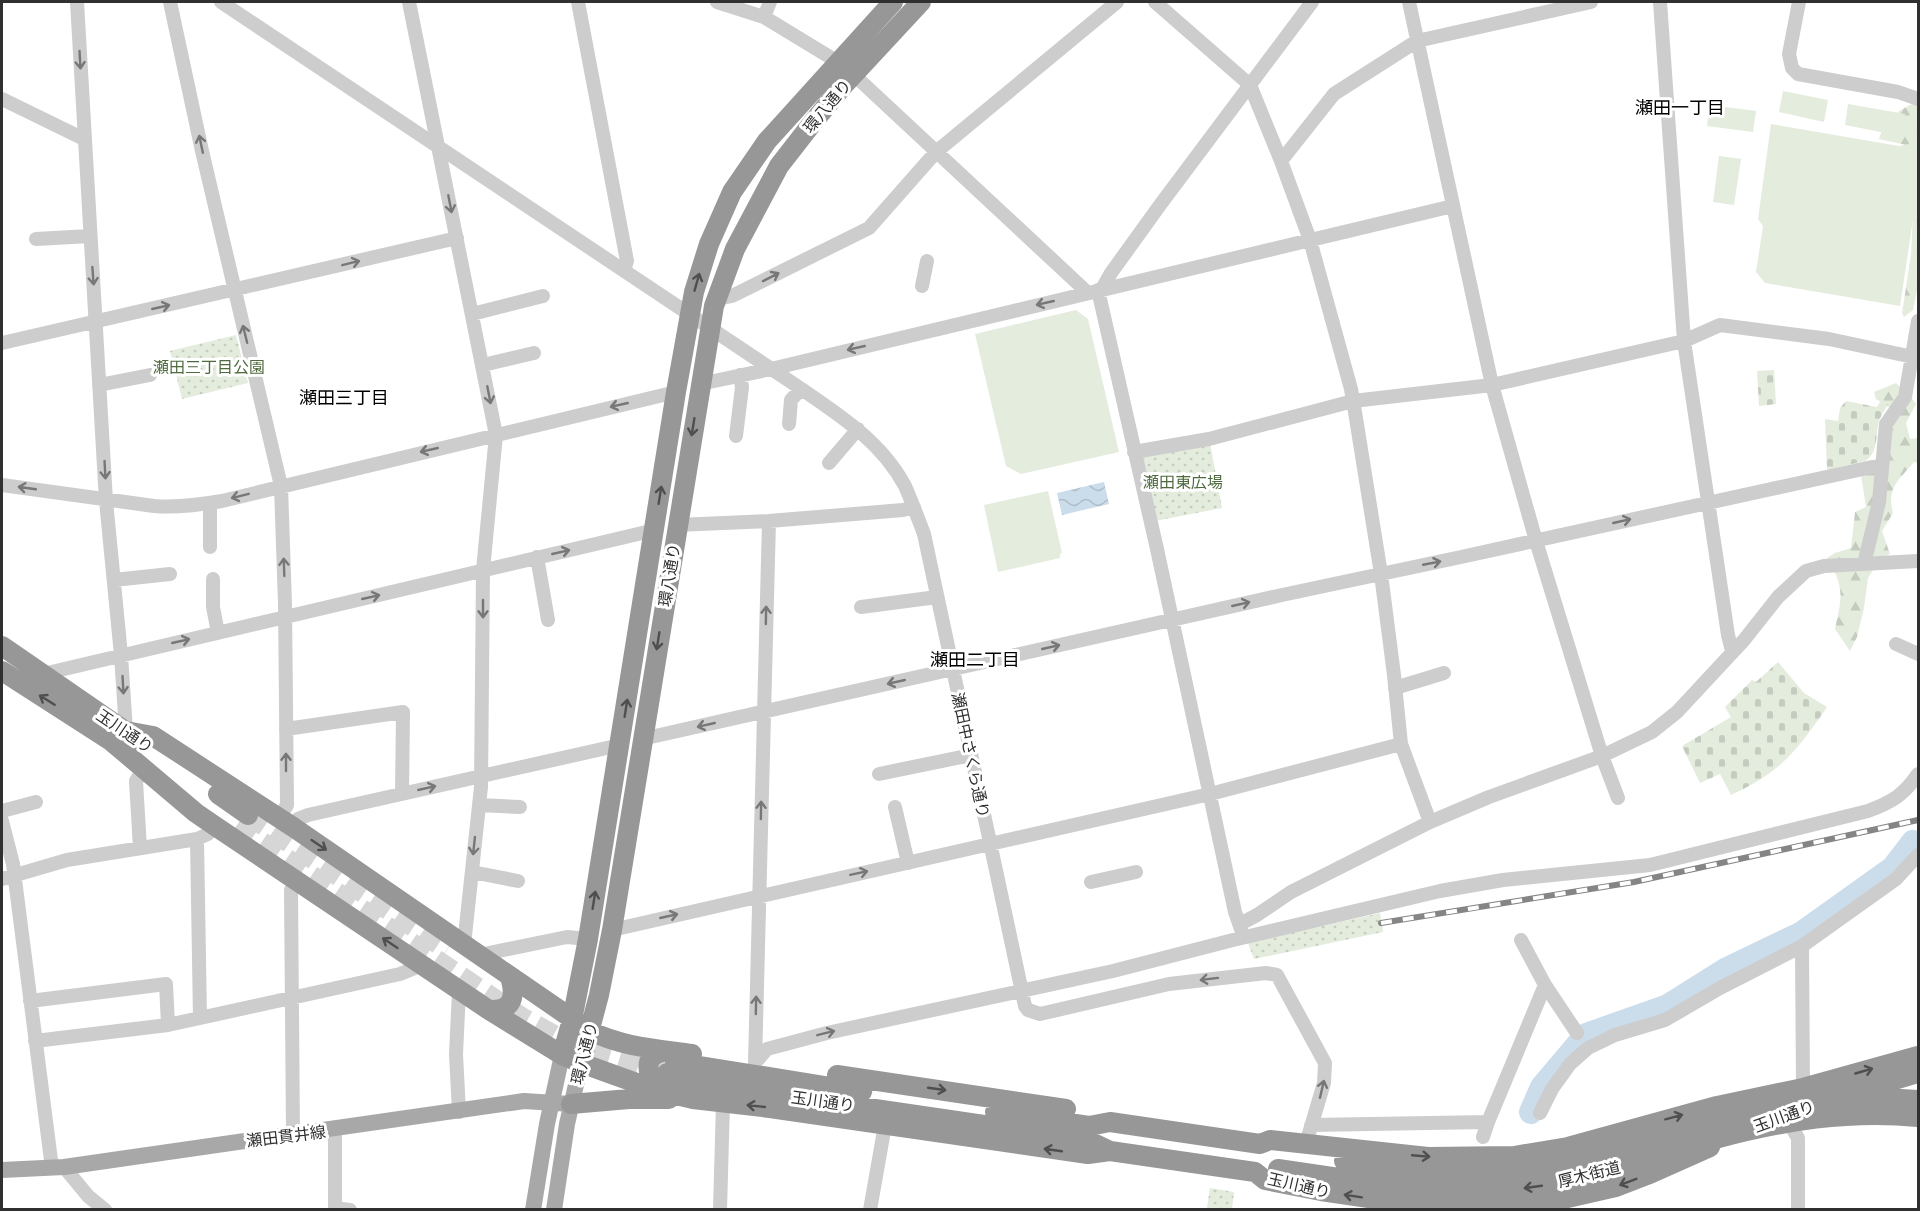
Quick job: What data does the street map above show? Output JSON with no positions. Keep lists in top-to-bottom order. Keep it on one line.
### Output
{"streets":{"highway":["環八通り","玉川通り","厚木街道"],"main road":["瀬田貫井線"],"street":["瀬田中さくら通り"]},"crossings":[["環八通り","瀬田中さくら通り"],["環八通り","瀬田貫井線"],["玉川通り","厚木街道"]],"districts":["瀬田一丁目","瀬田三丁目","瀬田二丁目"],"parks":["瀬田三丁目公園","瀬田東広場"]}
